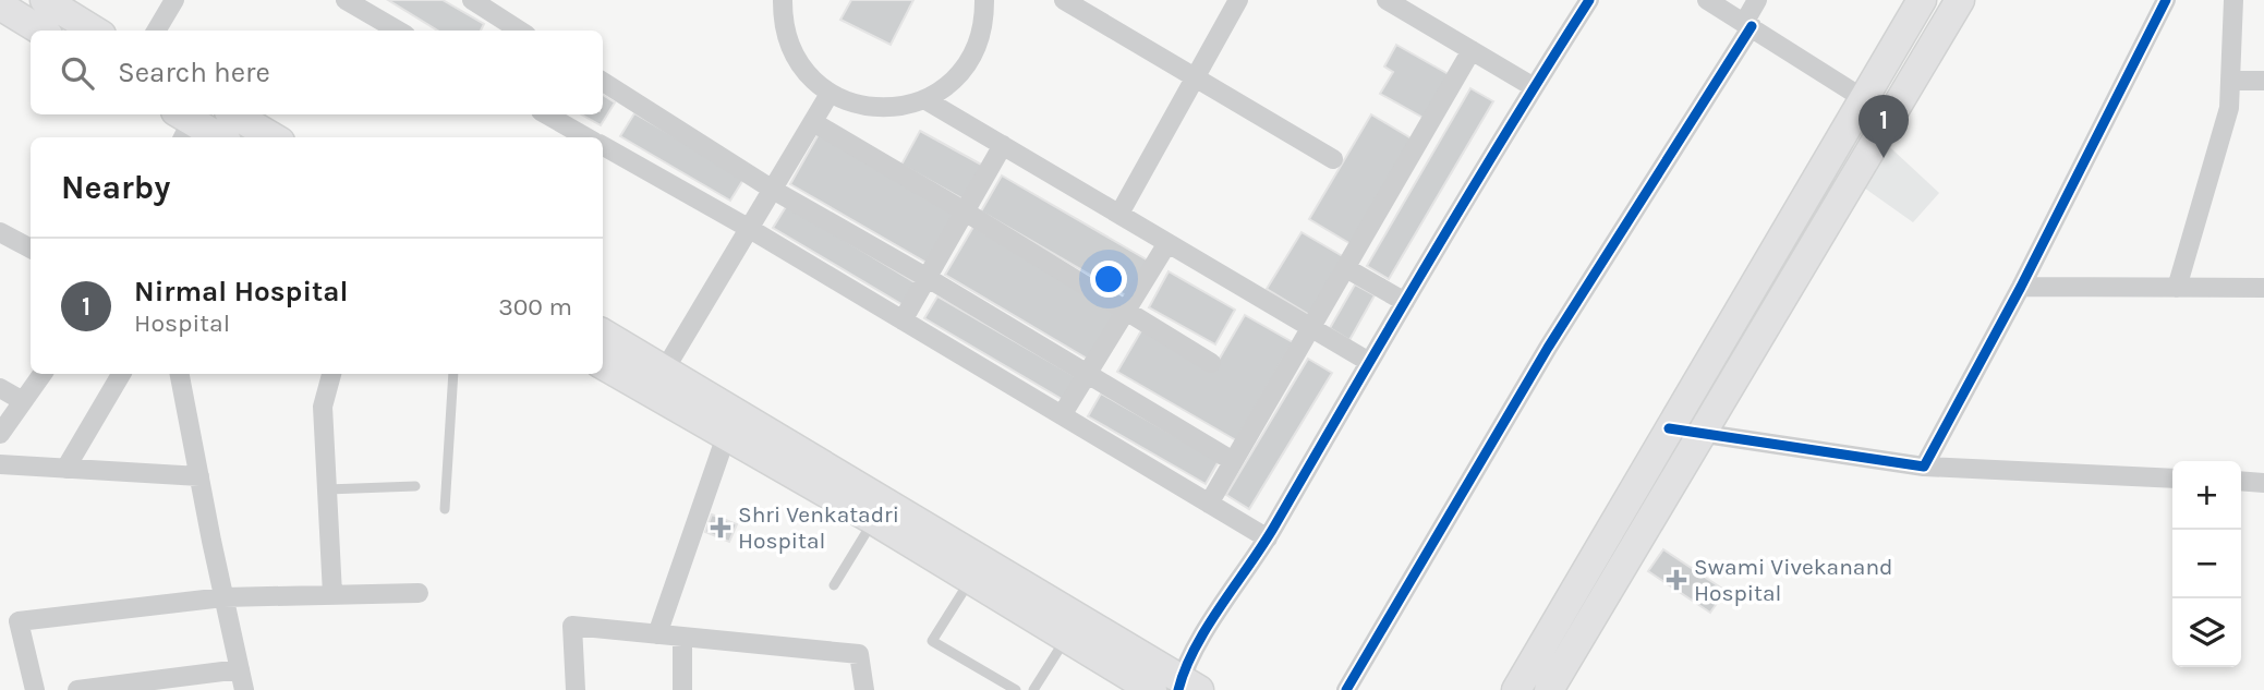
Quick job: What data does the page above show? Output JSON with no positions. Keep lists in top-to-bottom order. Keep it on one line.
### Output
{"places":{"health":["Shri Venkatadri Hospital","Swami Vivekanand Hospital"]},"page":{"search":"Search here","pins":"1","heading":"Nearby","list":[{"mark":"1","name":"Nirmal Hospital","note":"Hospital","value":"300 m"}],"map_buttons":["+","−"]}}
